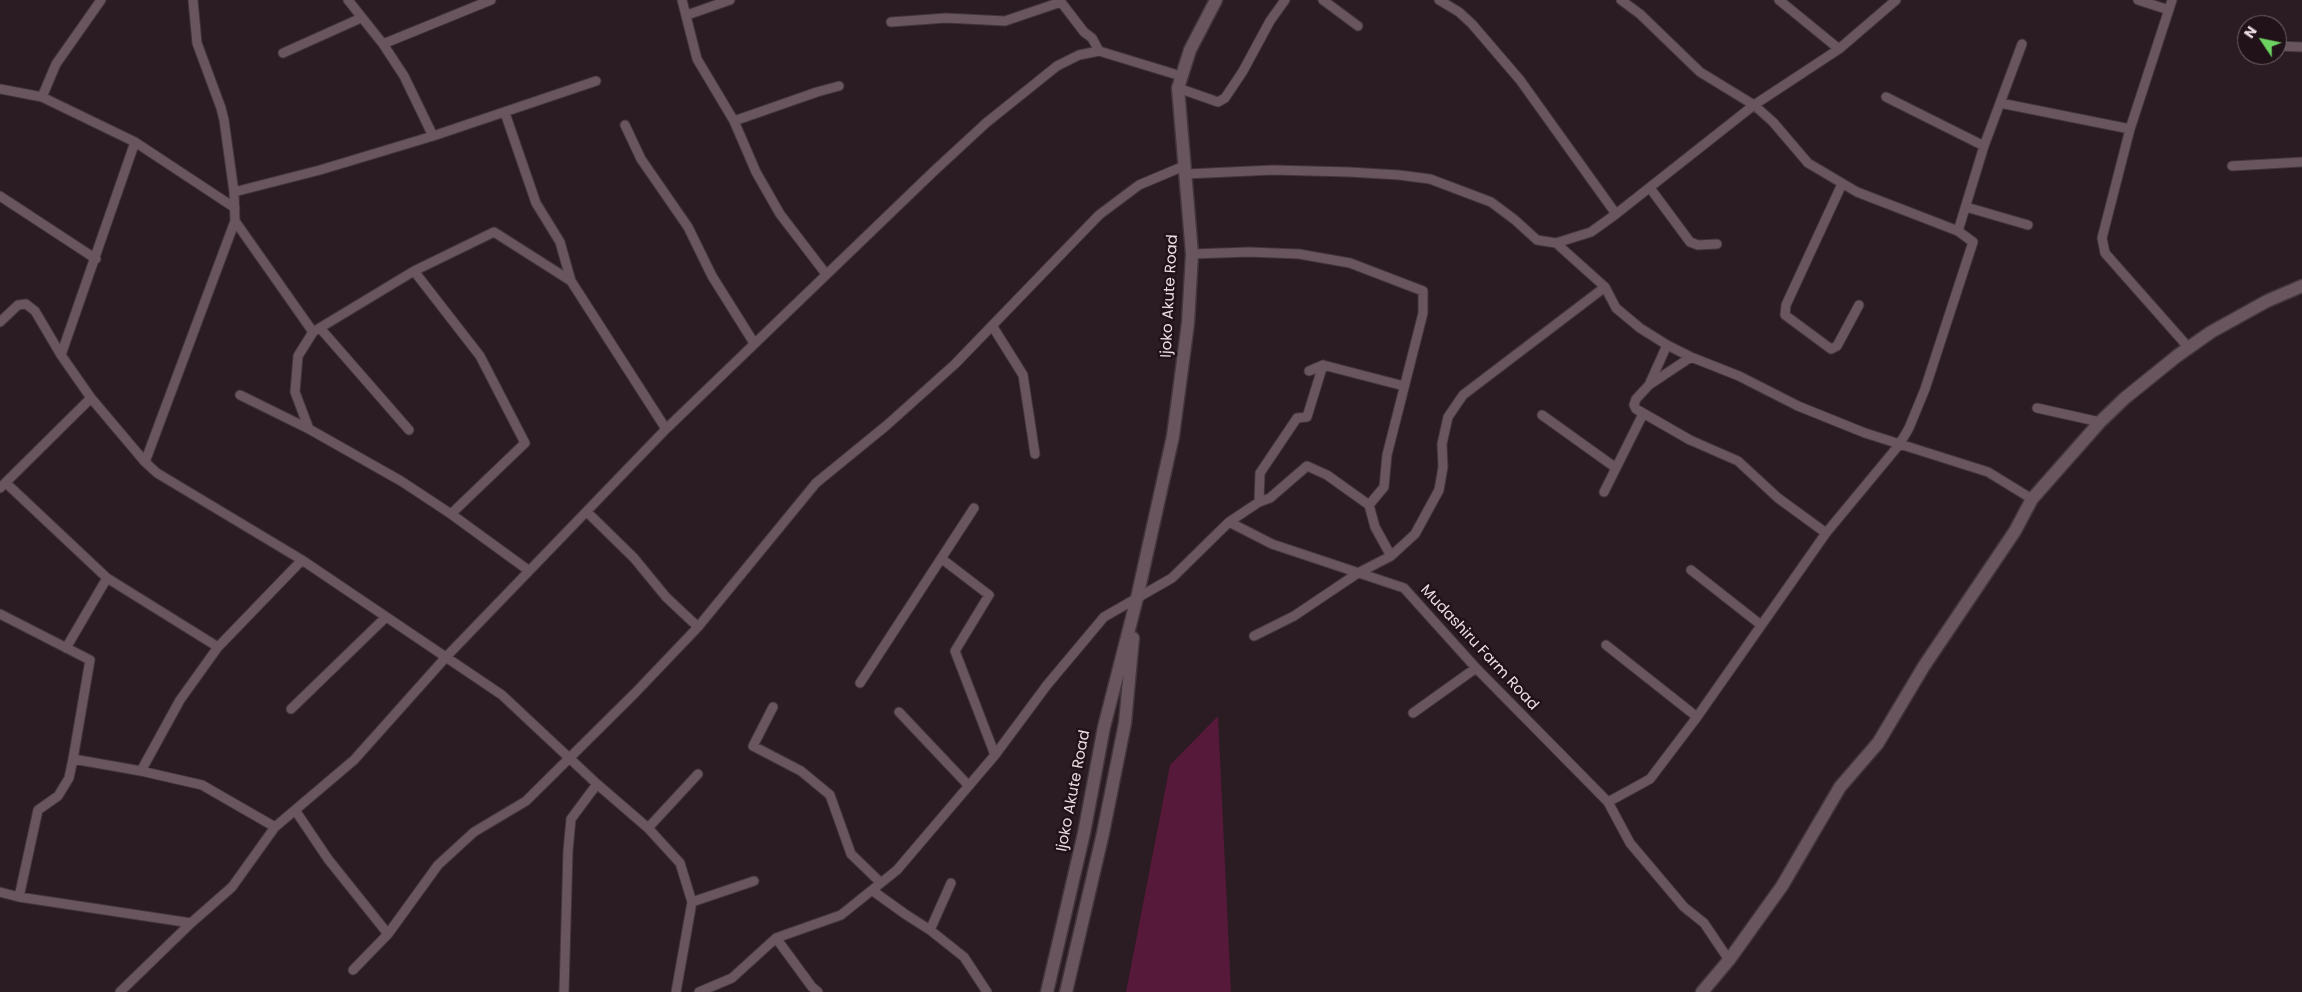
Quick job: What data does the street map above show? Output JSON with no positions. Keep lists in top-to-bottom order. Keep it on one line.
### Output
{"streets":{"main road":["Ijoko Akute Road"],"street":["Mudashiru Farm Road"]},"north":"top left"}
